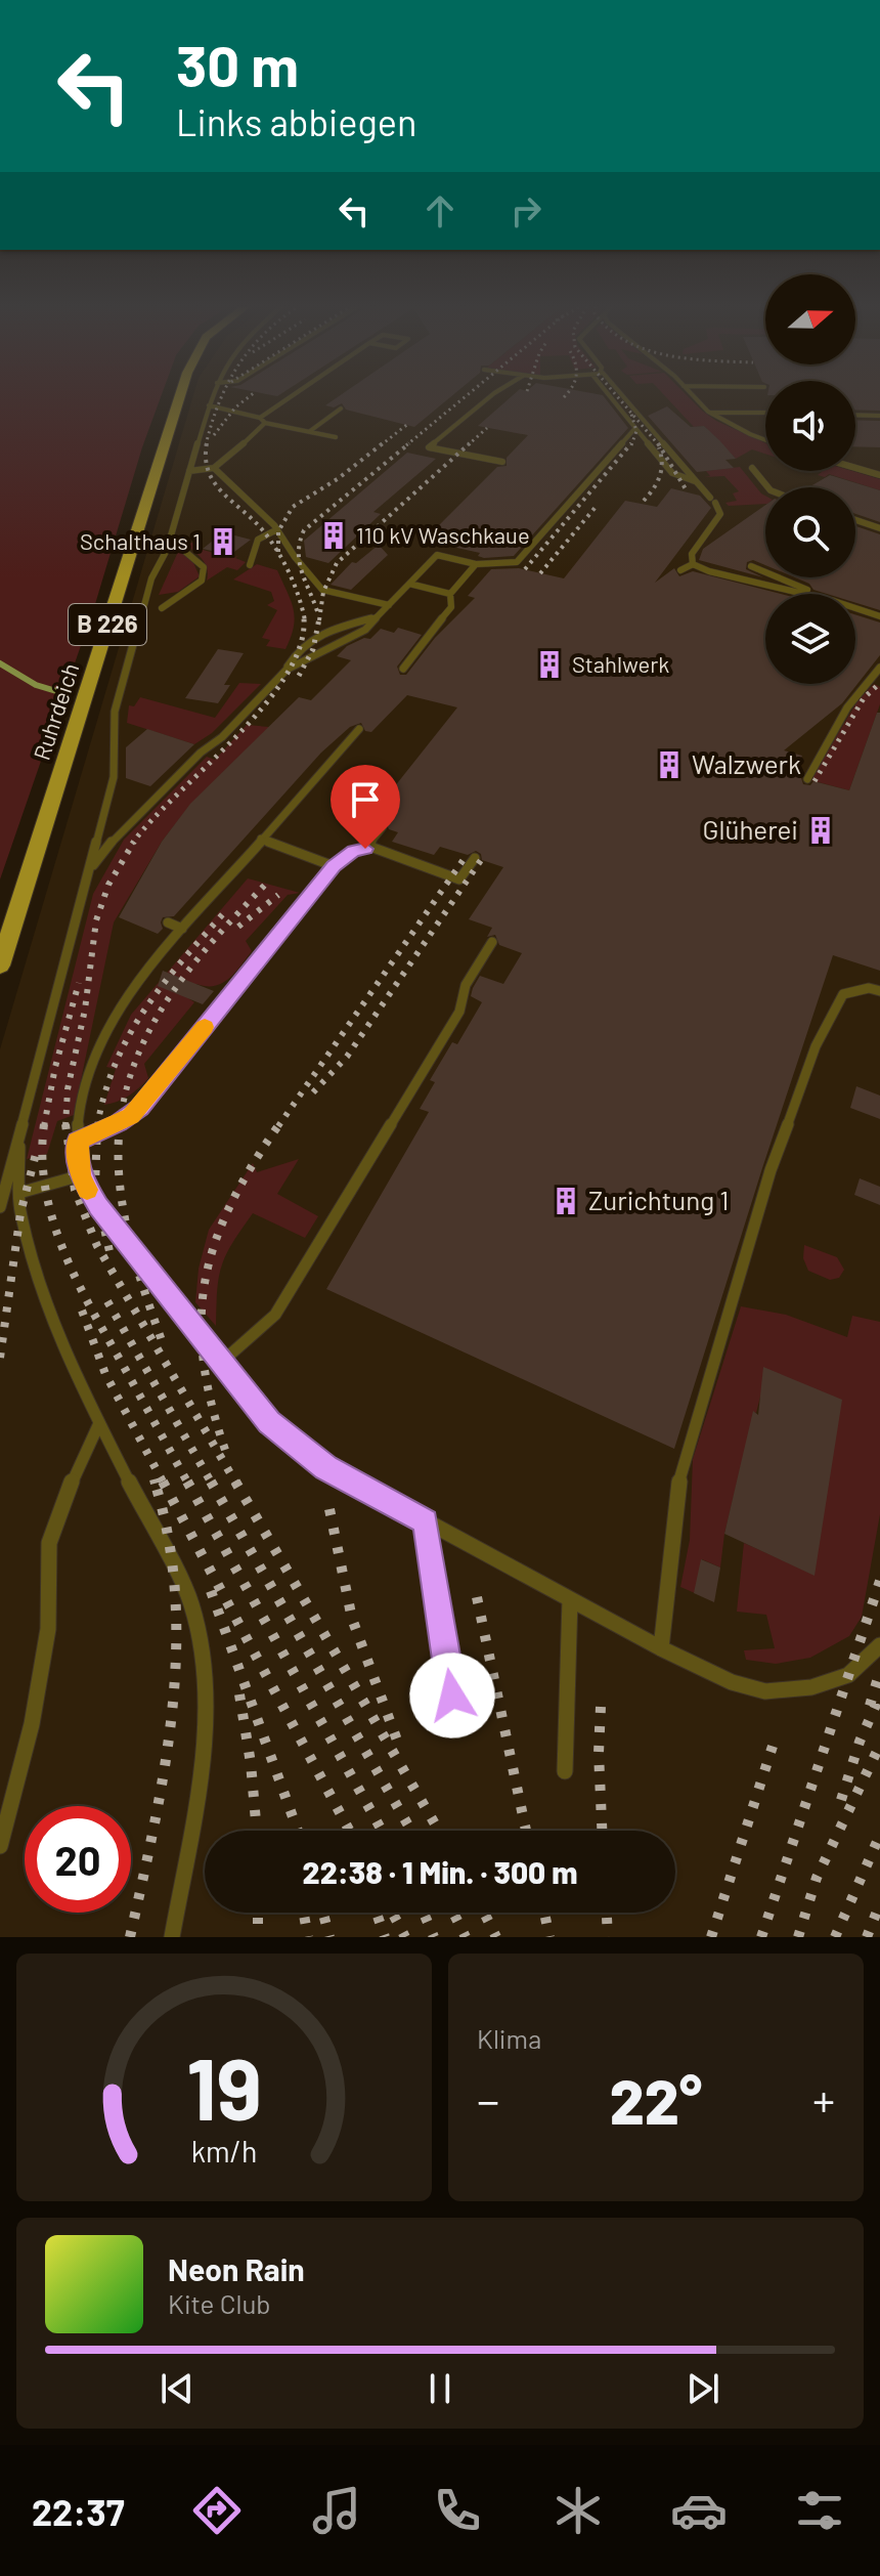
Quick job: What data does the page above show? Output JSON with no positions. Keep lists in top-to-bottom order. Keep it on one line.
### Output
{"streets":{"main road":["B 226","Ruhrdeich"]},"places":{"building":["110 kV Waschkaue","Schalthaus 1","Stahlwerk","Walzwerk","Glüherei","Zurichtung 1"]},"north":"right","page":{"turn":["30 m","Links abbiegen"],"limit":"20","trip":"22:38 · 1 Min. · 300 m","tile":"Klima","heat":["−","22°","+"],"song":["Neon Rain","Kite Club"],"tabs":"22:37","gauge":["19","km/h"]}}
